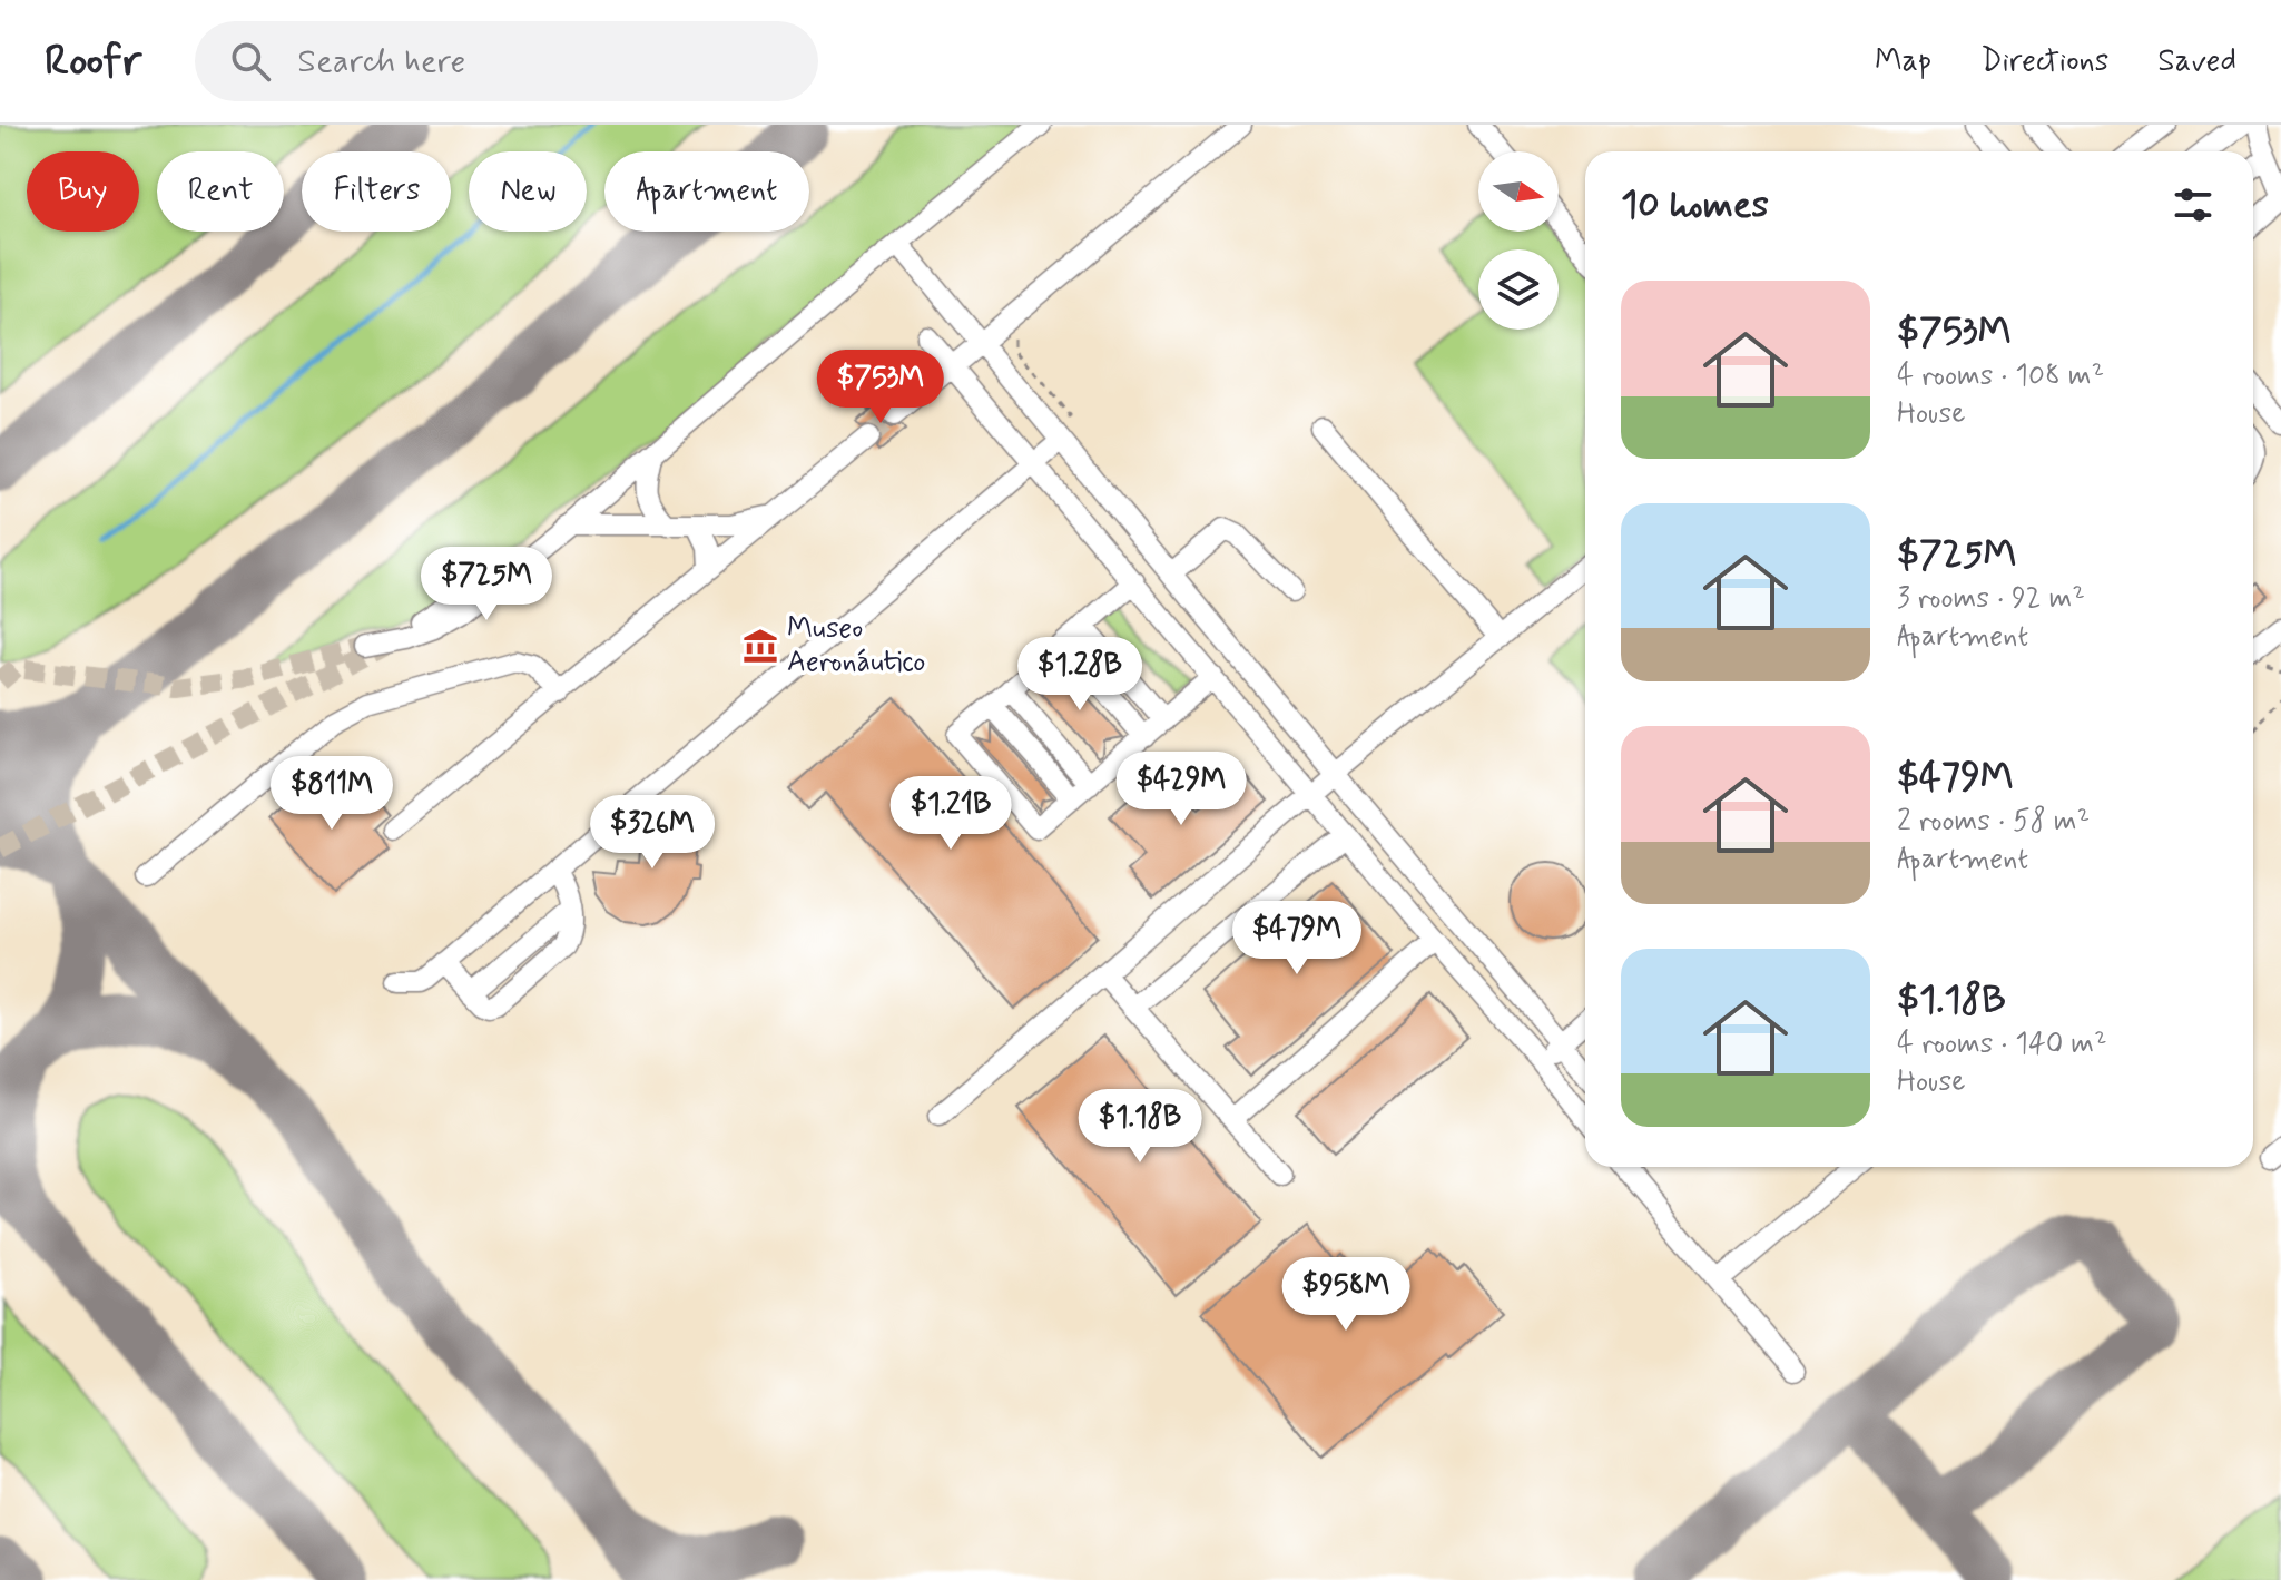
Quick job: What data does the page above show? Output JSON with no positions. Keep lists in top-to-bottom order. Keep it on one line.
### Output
{"places":{"museum":["Museo Aeronáutico"]},"north":"right","page":{"header":"Roofr","search":"Search here","nav":["Map","Directions","Saved"],"chip":["Buy","Rent","Filters","New","Apartment"],"heading":"10 homes","list":[{"name":"$753M","note":"4 rooms · 108 m² · House"},{"name":"$725M","note":"3 rooms · 92 m² · Apartment"},{"name":"$479M","note":"2 rooms · 58 m² · Apartment"},{"name":"$1.18B","note":"4 rooms · 140 m² · House"}],"price":["$753M","$725M","$1.28B","$429M","$811M","$1.21B","$326M","$479M","$1.18B","$958M"]}}
